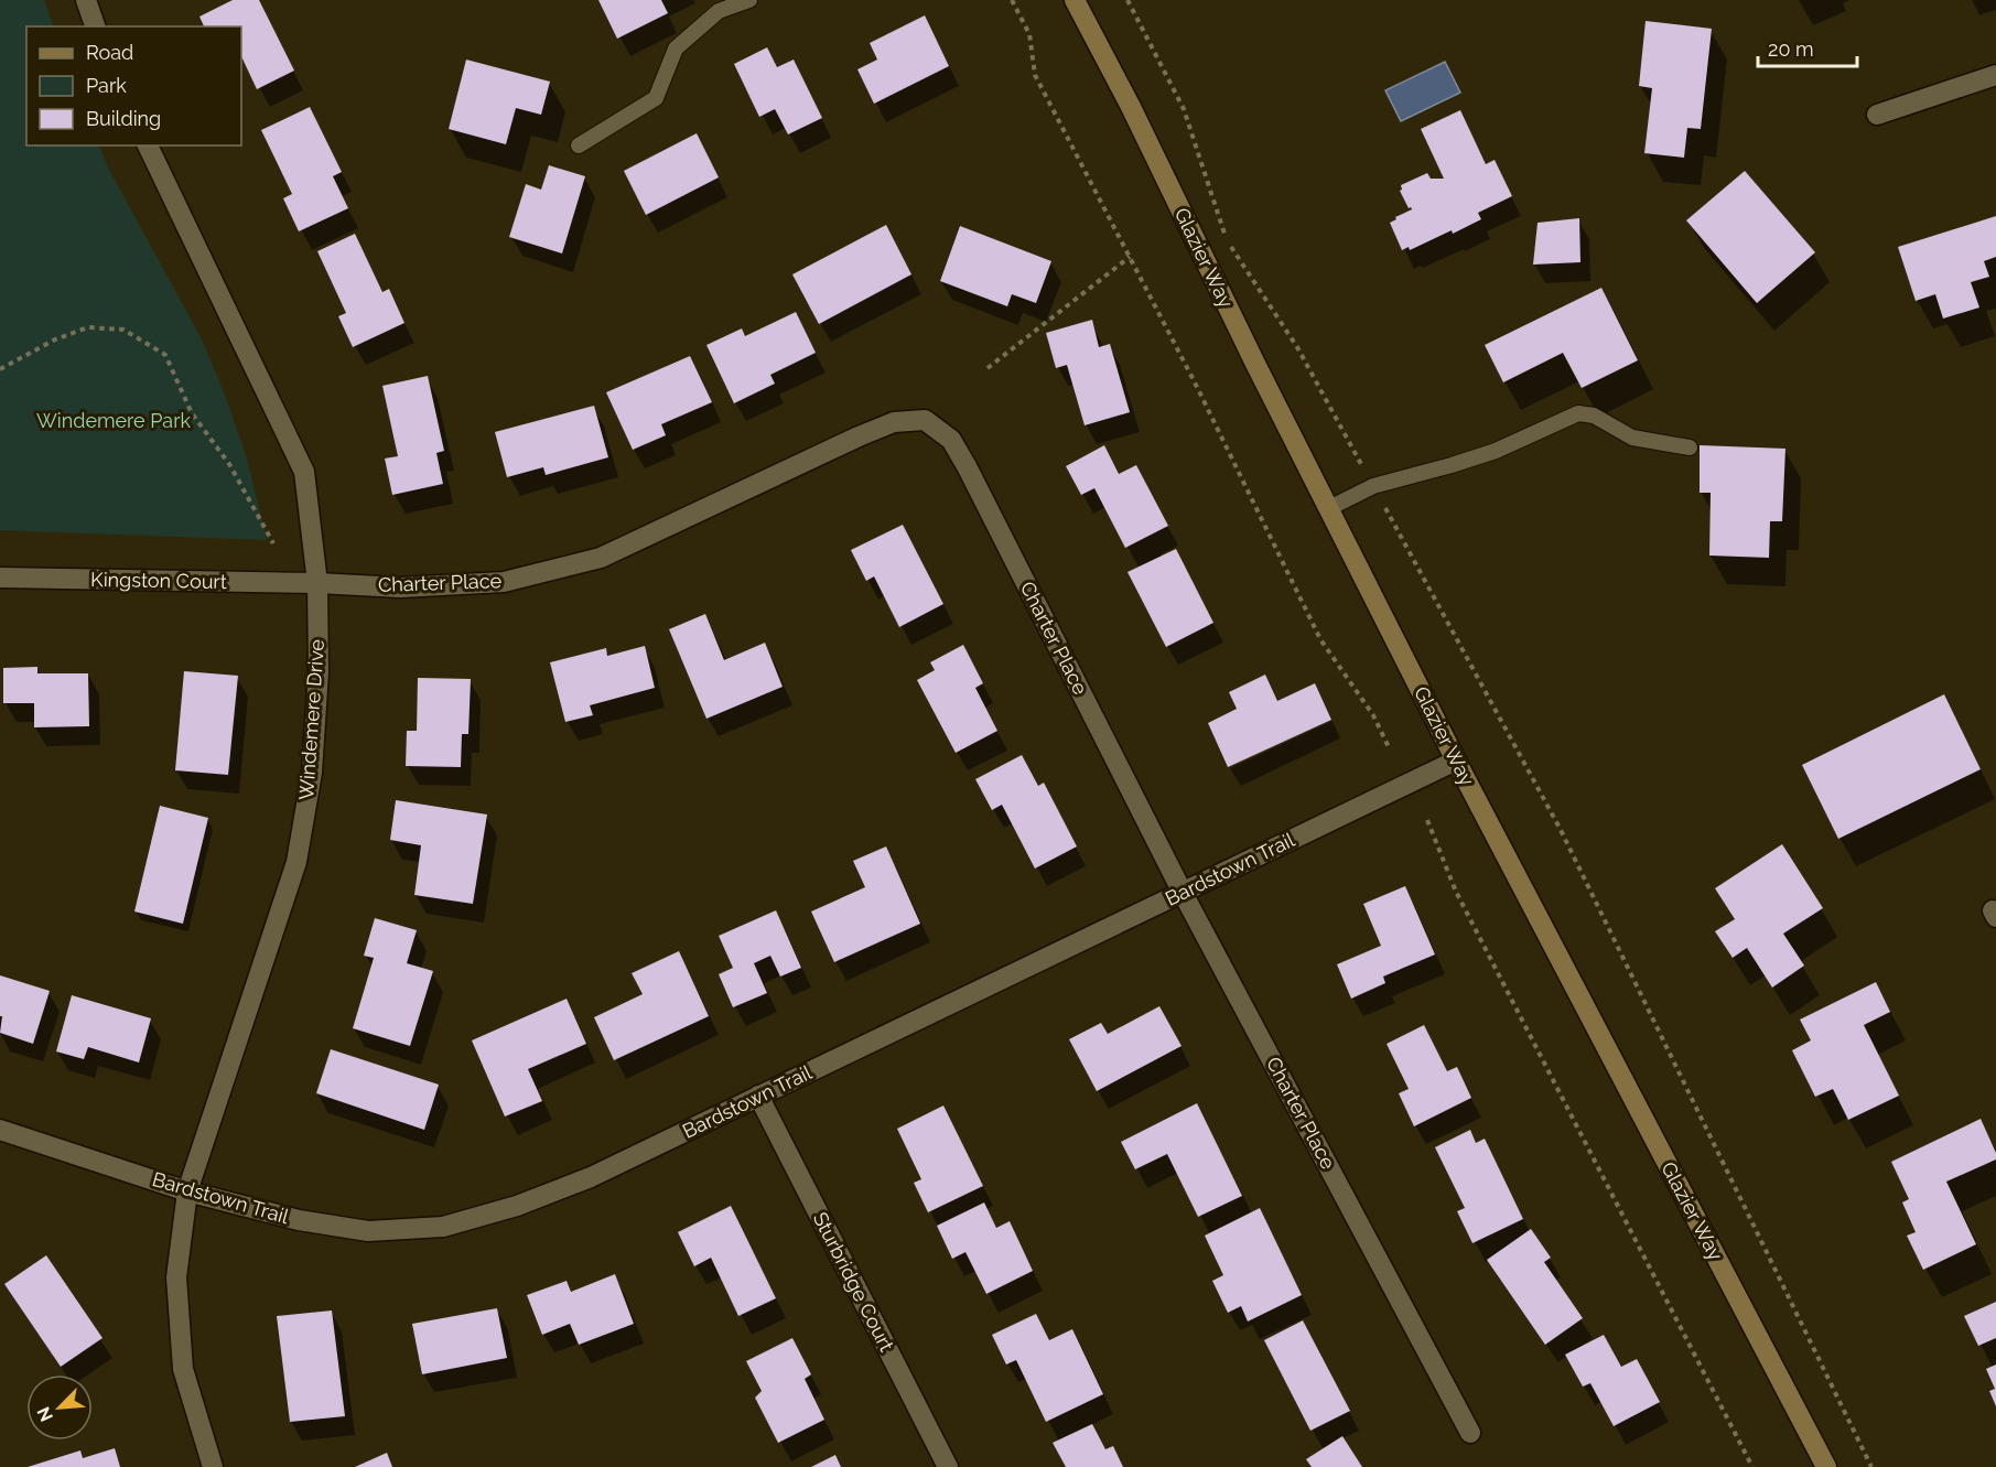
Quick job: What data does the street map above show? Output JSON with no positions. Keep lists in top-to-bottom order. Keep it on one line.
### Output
{"streets":{"street":["Glazier Way","Kingston Court","Charter Place","Windemere Drive","Bardstown Trail","Sturbridge Court"]},"crossings":[["Glazier Way","Bardstown Trail"],["Kingston Court","Charter Place"],["Kingston Court","Windemere Drive"],["Charter Place","Windemere Drive"],["Charter Place","Bardstown Trail"],["Windemere Drive","Bardstown Trail"],["Bardstown Trail","Sturbridge Court"]],"parks":["Windemere Park"],"legend":["Road","Park","Building"],"scale_bar":"20 m","north":"bottom left"}
